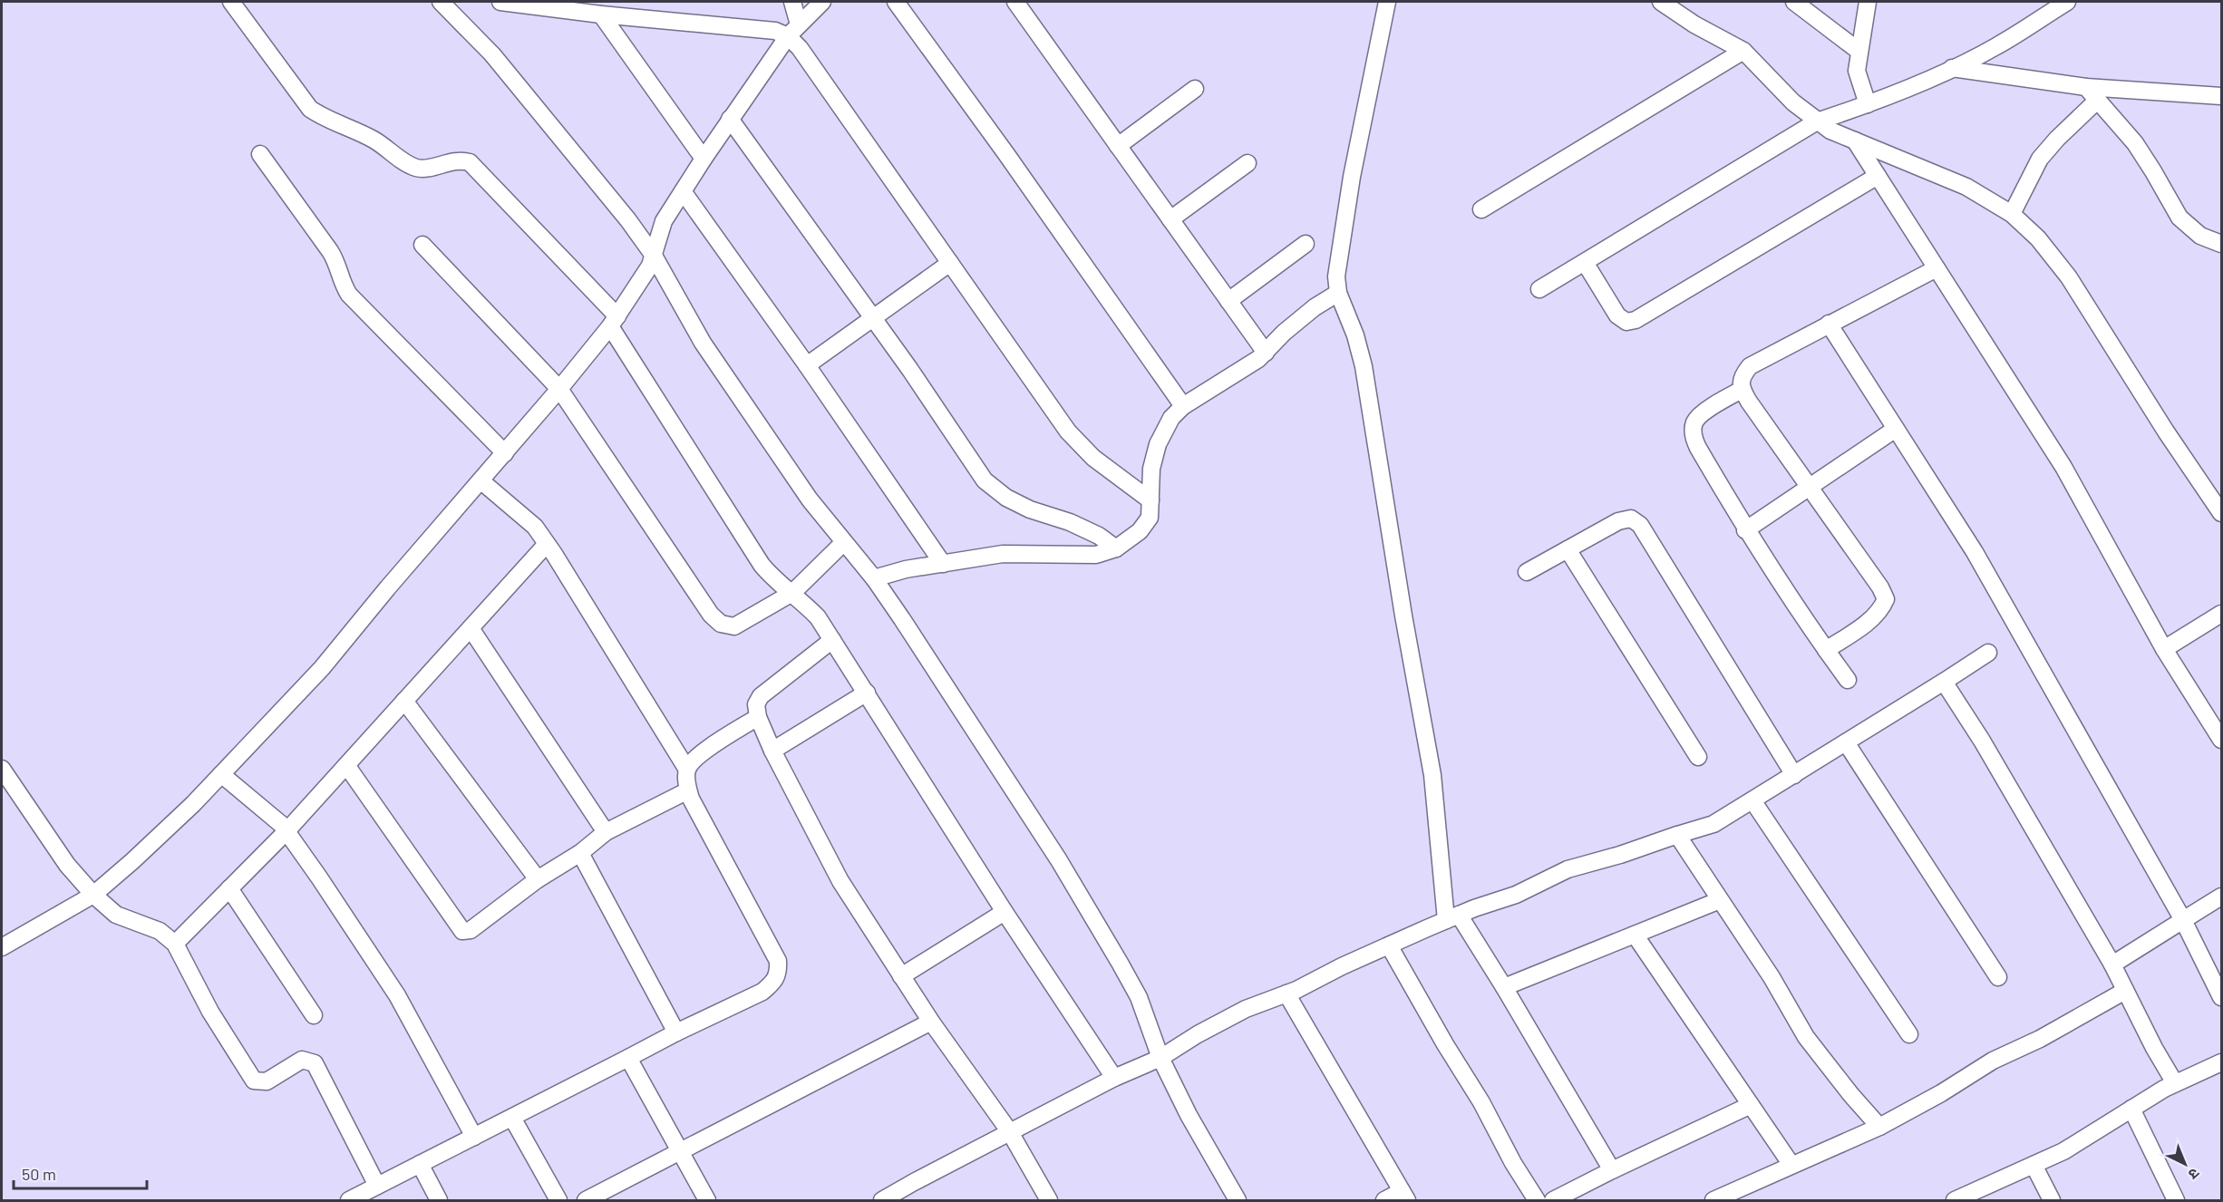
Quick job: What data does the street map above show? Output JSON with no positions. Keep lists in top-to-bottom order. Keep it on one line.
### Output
{"scale_bar":"50 m","north":"bottom right"}
